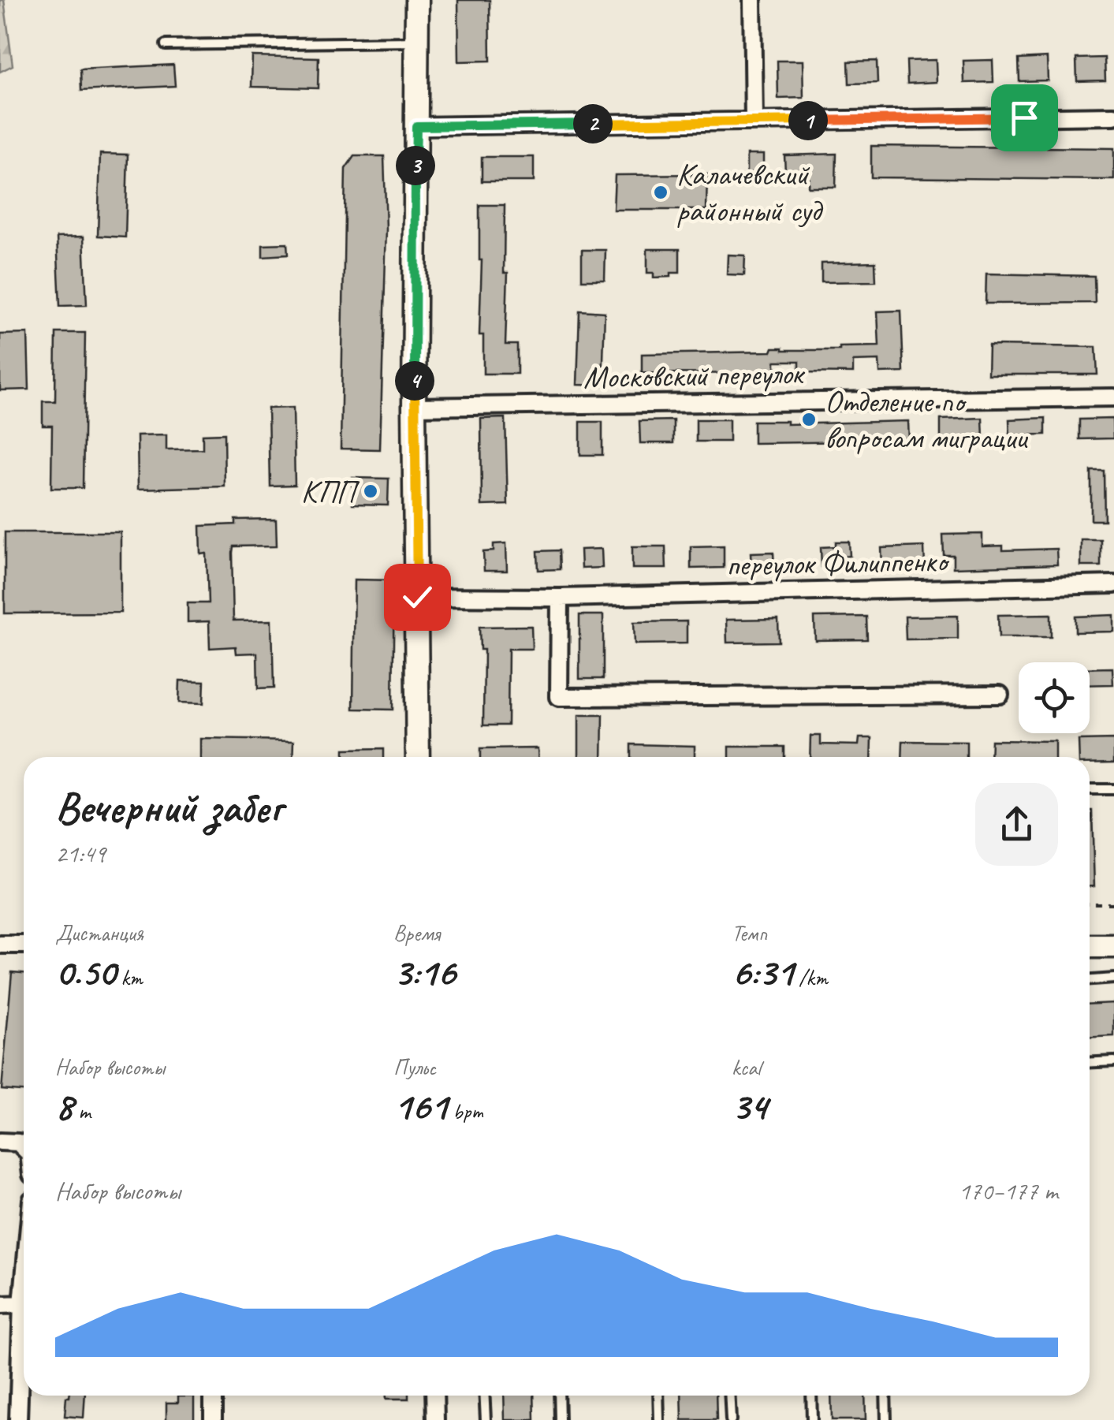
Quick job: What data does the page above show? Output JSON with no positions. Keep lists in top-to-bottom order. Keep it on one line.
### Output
{"streets":{"street":["Московский переулок","переулок Филиппенко"]},"places":["Калачевский районный суд","Отделение по вопросам миграции","КПП"],"page":{"pins":["1","2","3","4"],"heading":["Вечерний забег","21:49"],"stats":[["Дистанция","0.50 km"],["Время","3:16"],["Темп","6:31 /km"],["Набор высоты","8 m"],["Пульс","161 bpm"],["kcal","34"]],"chart":["Набор высоты","170–177 m"]}}
